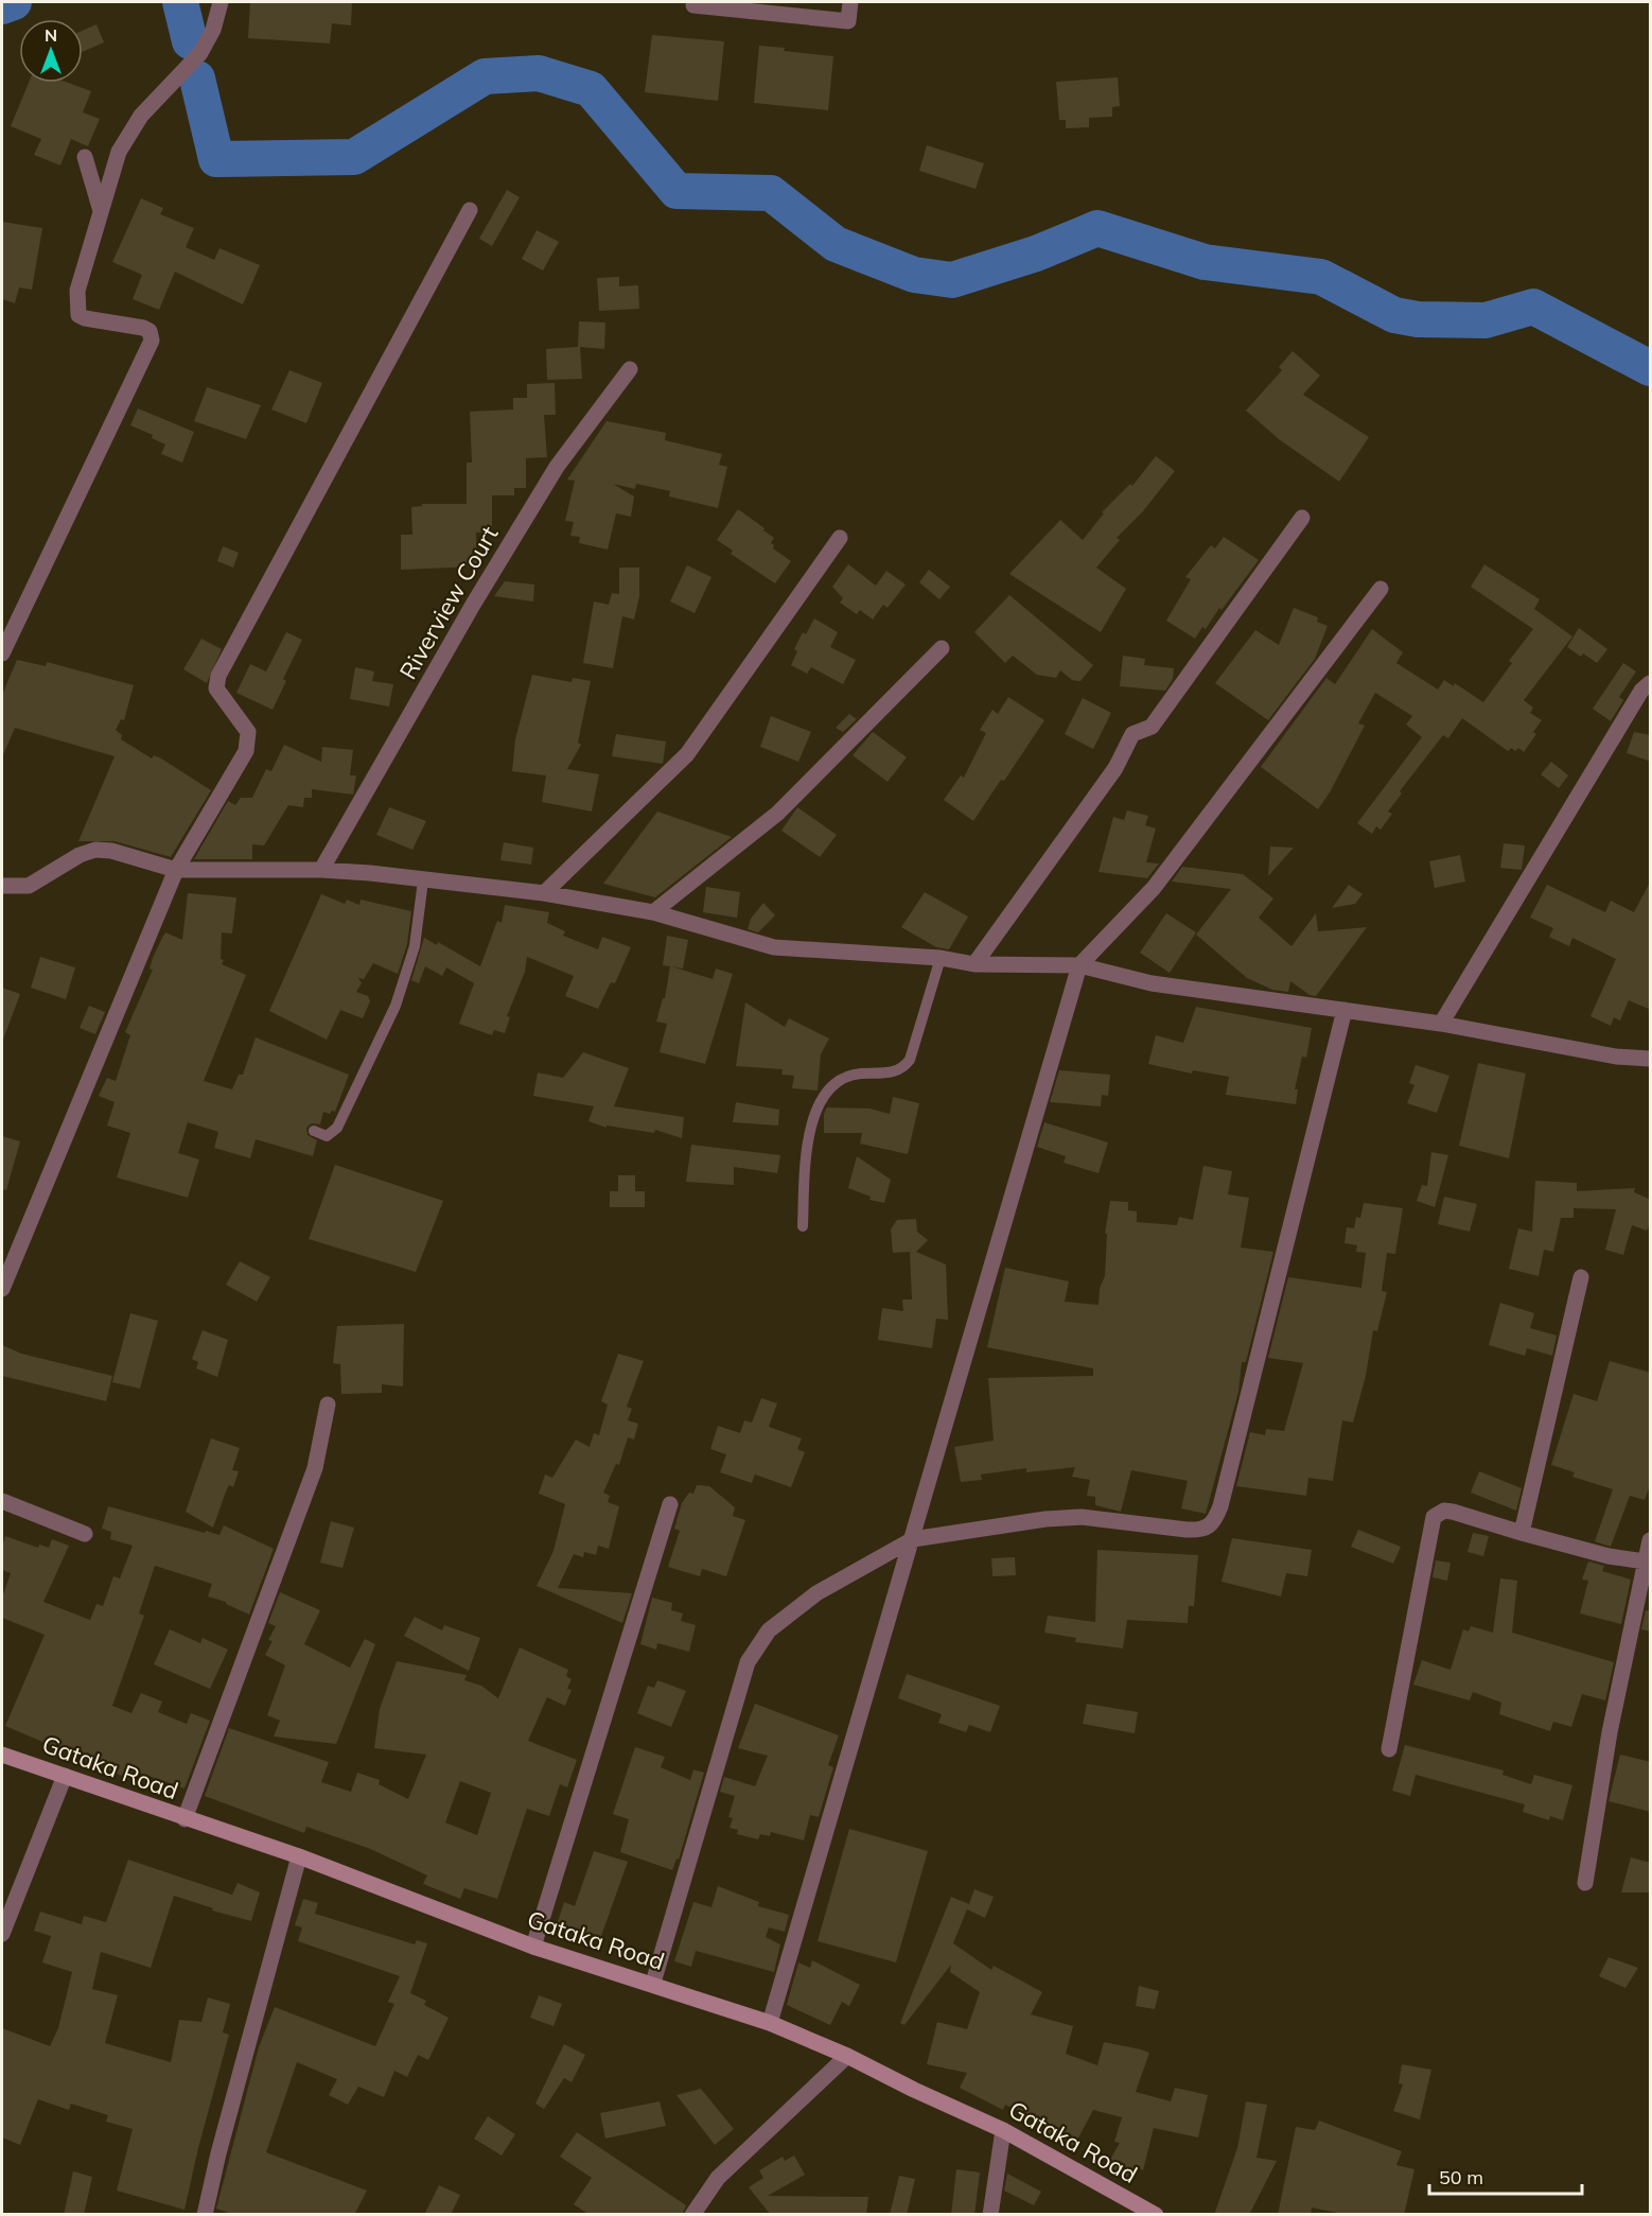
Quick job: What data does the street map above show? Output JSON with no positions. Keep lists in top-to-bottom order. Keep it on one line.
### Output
{"streets":{"street":["Riverview Court","Gataka Road"]},"scale_bar":"50 m","north":"top"}
